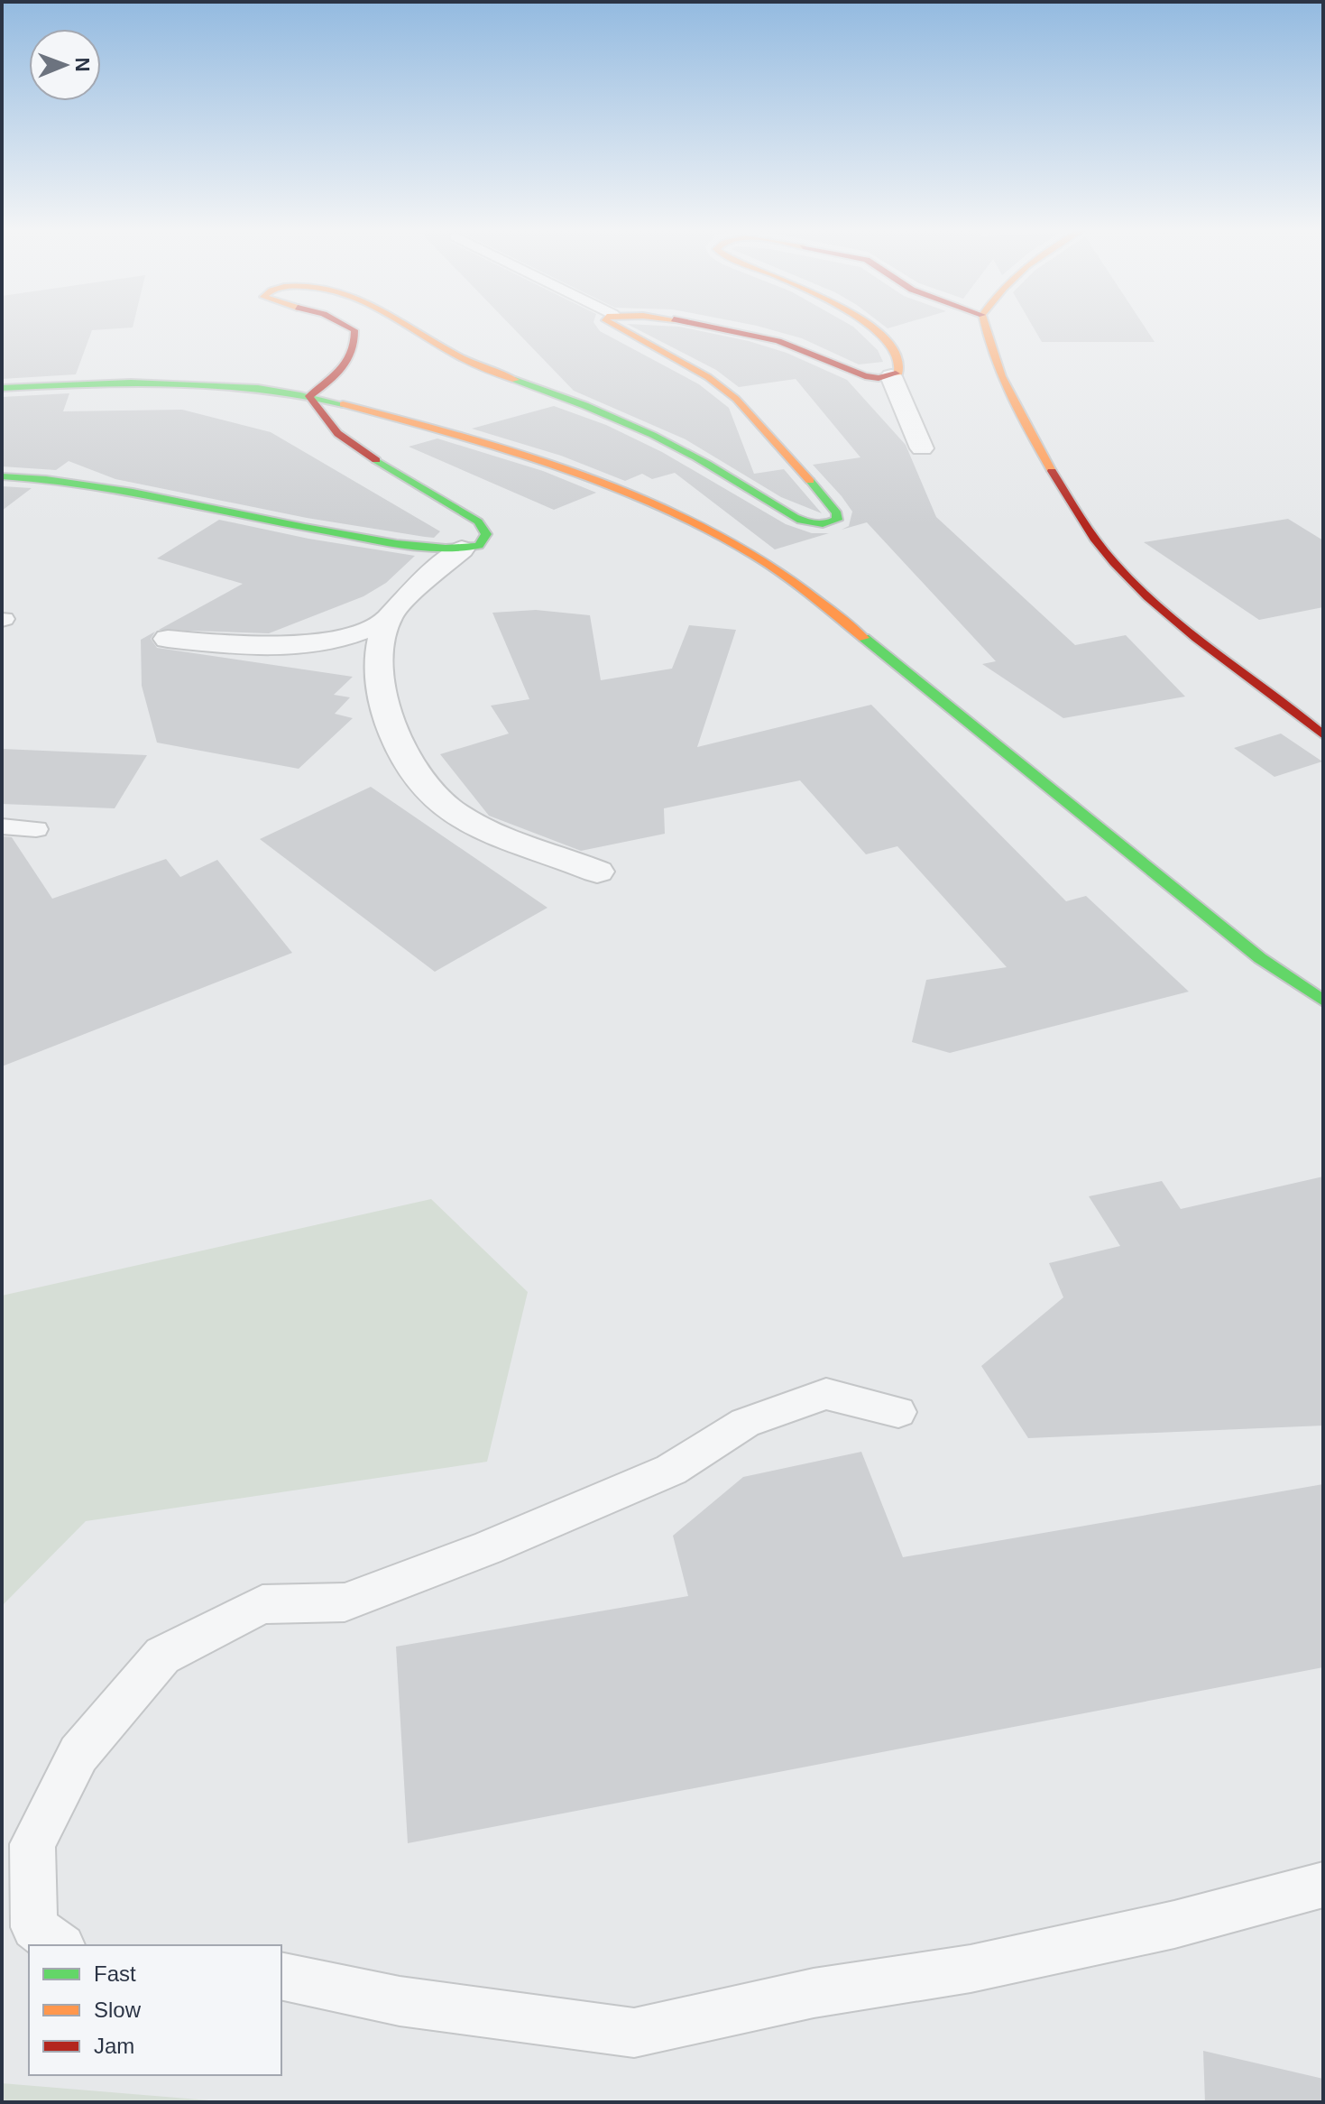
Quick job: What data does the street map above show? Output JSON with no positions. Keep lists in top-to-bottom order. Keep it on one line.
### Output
{"legend":["Fast","Slow","Jam"],"north":"right"}
